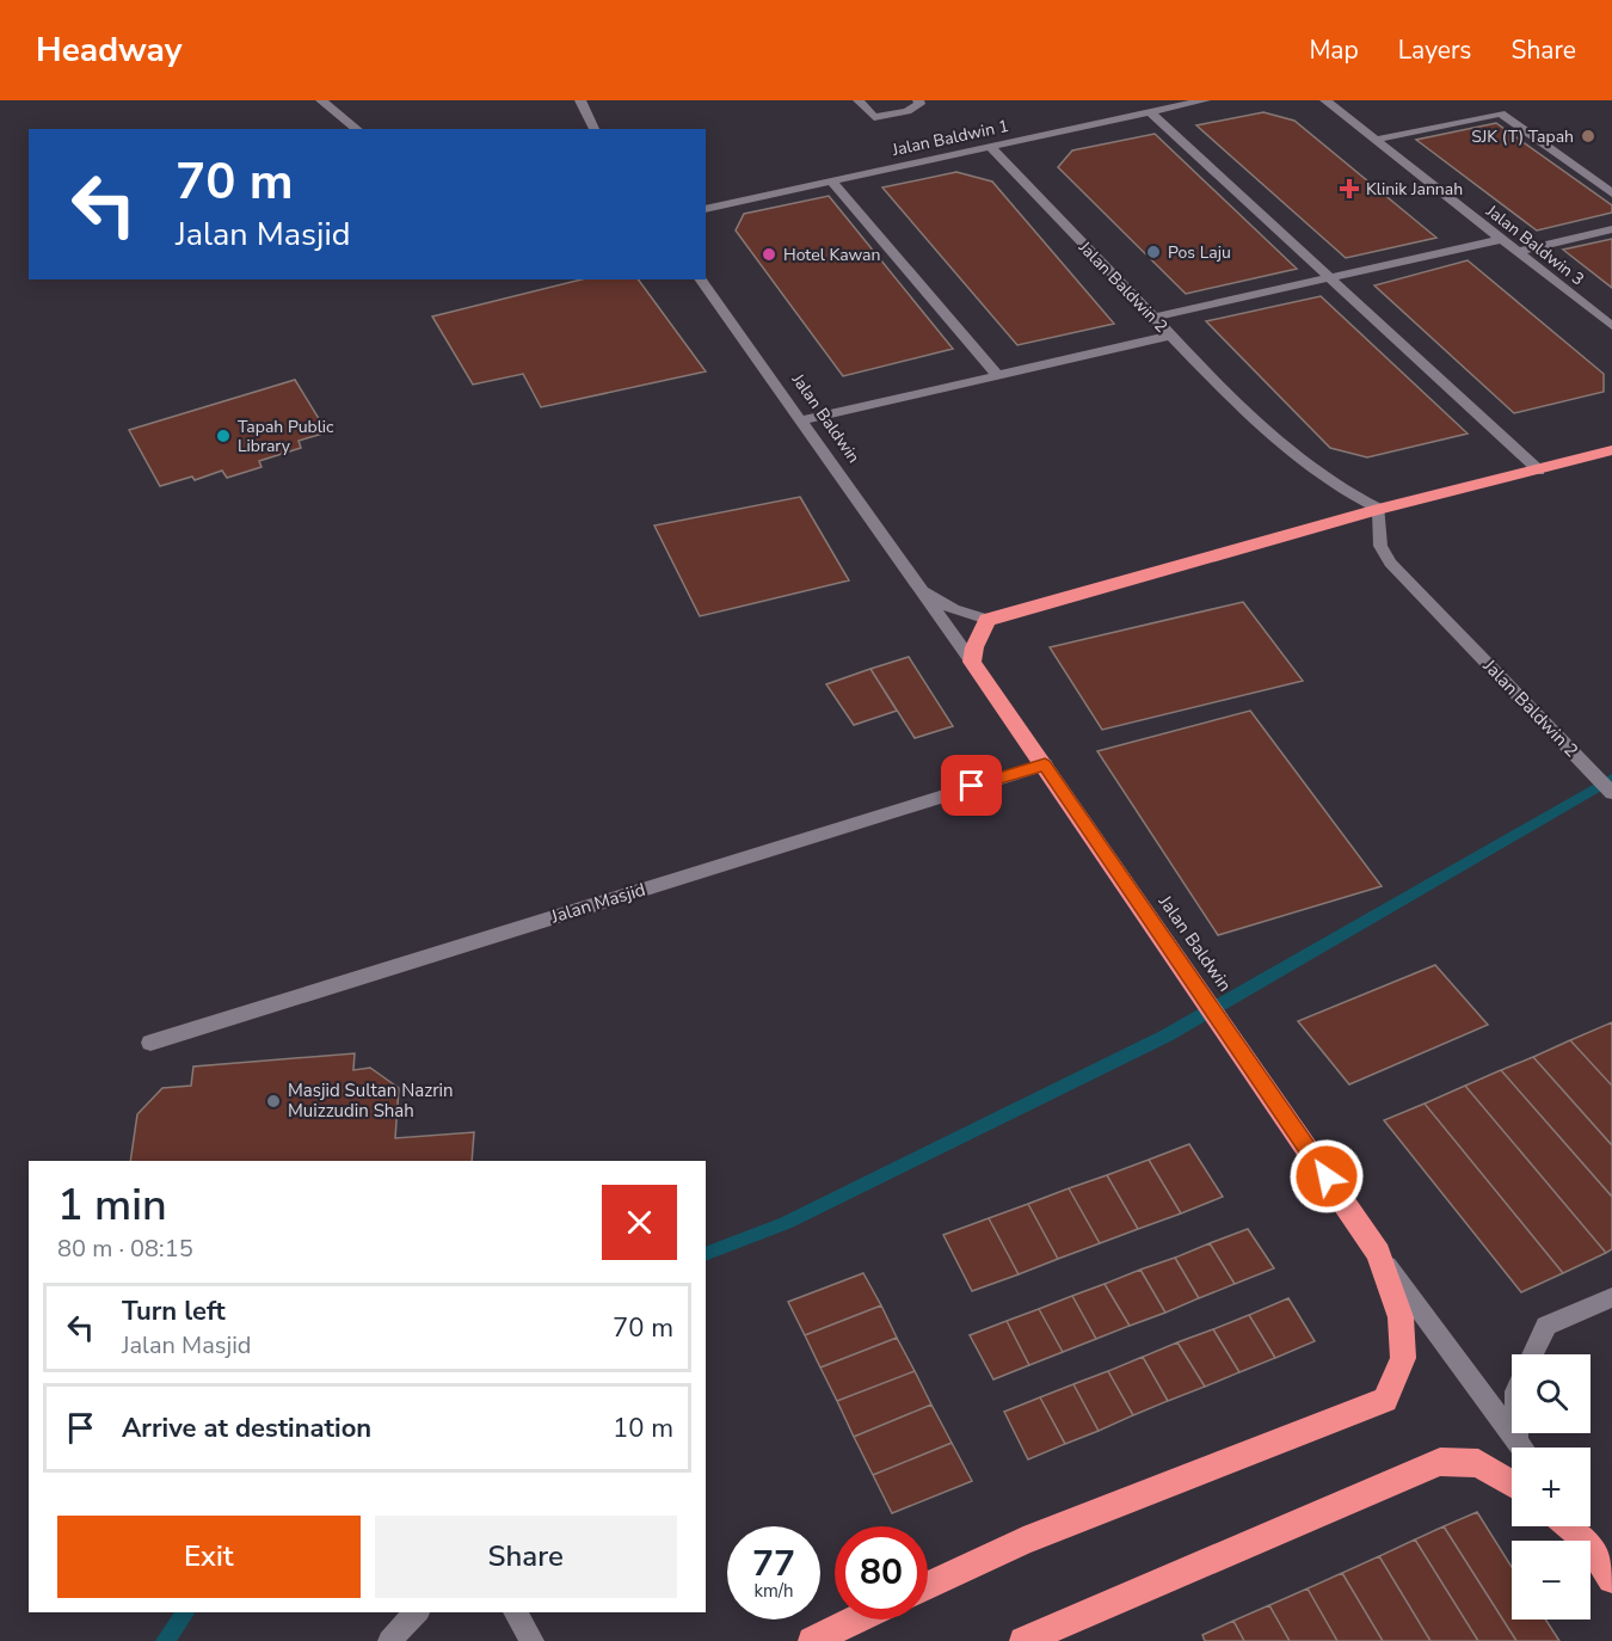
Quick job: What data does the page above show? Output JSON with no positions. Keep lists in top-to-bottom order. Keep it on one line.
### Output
{"streets":{"highway":["Jalan Baldwin"],"street":["Jalan Baldwin 1","Jalan Baldwin 3","Jalan Baldwin 2","Jalan Masjid"]},"crossings":[["Jalan Baldwin 1","Jalan Baldwin 2"],["Jalan Baldwin","Jalan Masjid"]],"places":{"other":["SJK (T) Tapah","Pos Laju","Hotel Kawan","Tapah Public Library","Masjid Sultan Nazrin Muizzudin Shah"],"health":["Klinik Jannah"]},"page":{"header":"Headway","nav":["Map","Layers","Share"],"turn":["70 m","Jalan Masjid"],"heading":["1 min","80 m · 08:15"],"list":[{"name":"Turn left","note":"Jalan Masjid","value":"70 m"},{"name":"Arrive at destination","value":"10 m"}],"map_buttons":["+","−"],"buttons":["Exit","Share"],"speed":"77 km/h","limit":"80"}}
